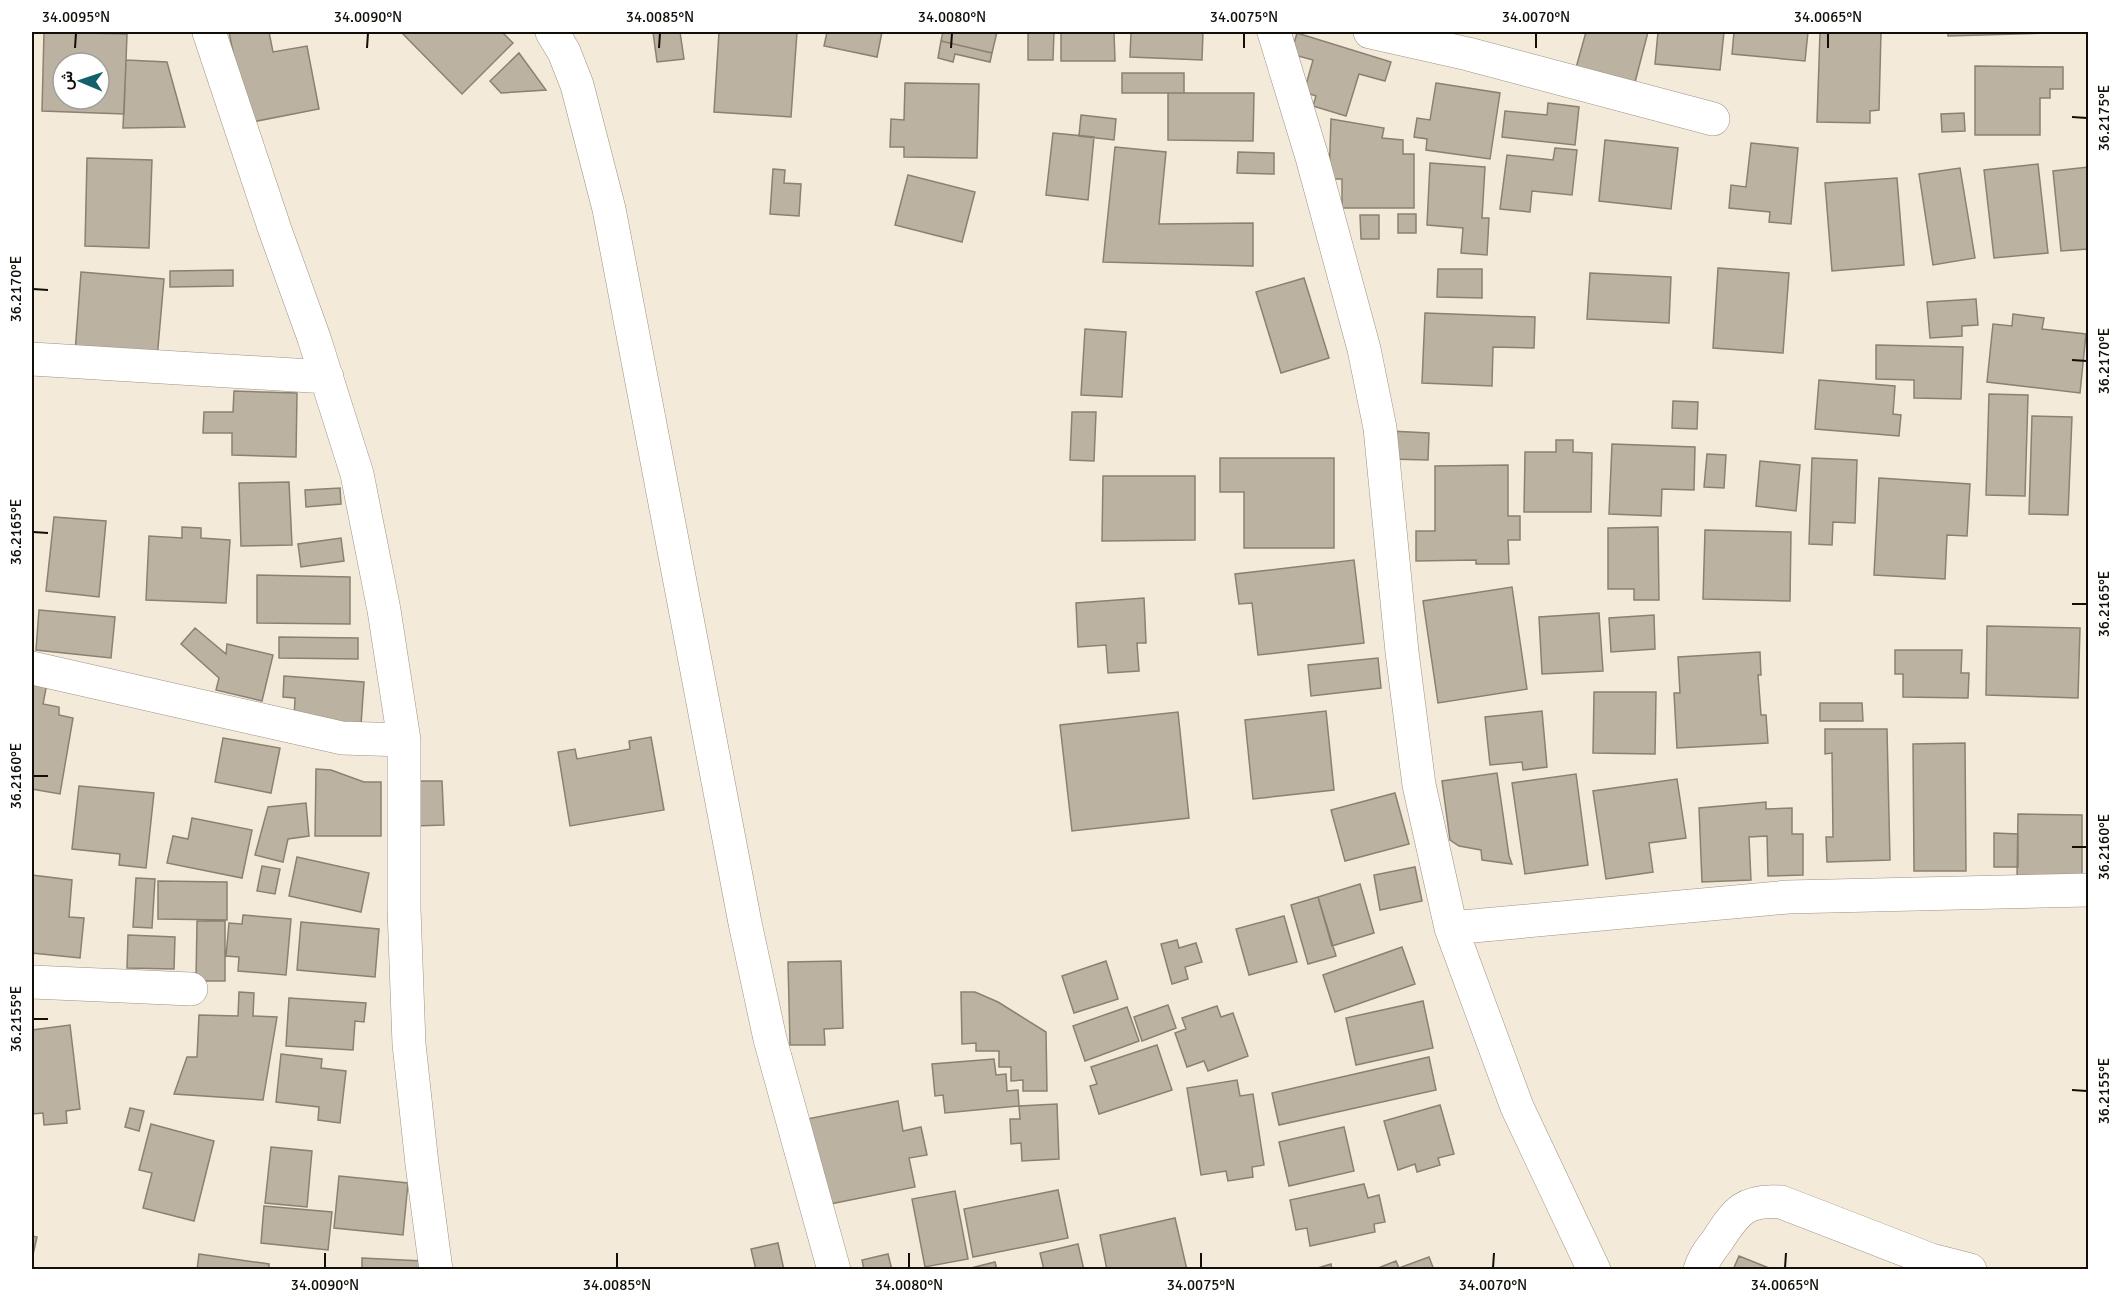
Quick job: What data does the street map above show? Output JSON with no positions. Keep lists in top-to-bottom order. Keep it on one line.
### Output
{"north":"left","coordinates":["34.0095°N","34.0090°N","34.0085°N","34.0080°N","34.0075°N","34.0070°N","34.0065°N","36.2175°E","36.2170°E","36.2165°E","36.2160°E","36.2155°E"]}
